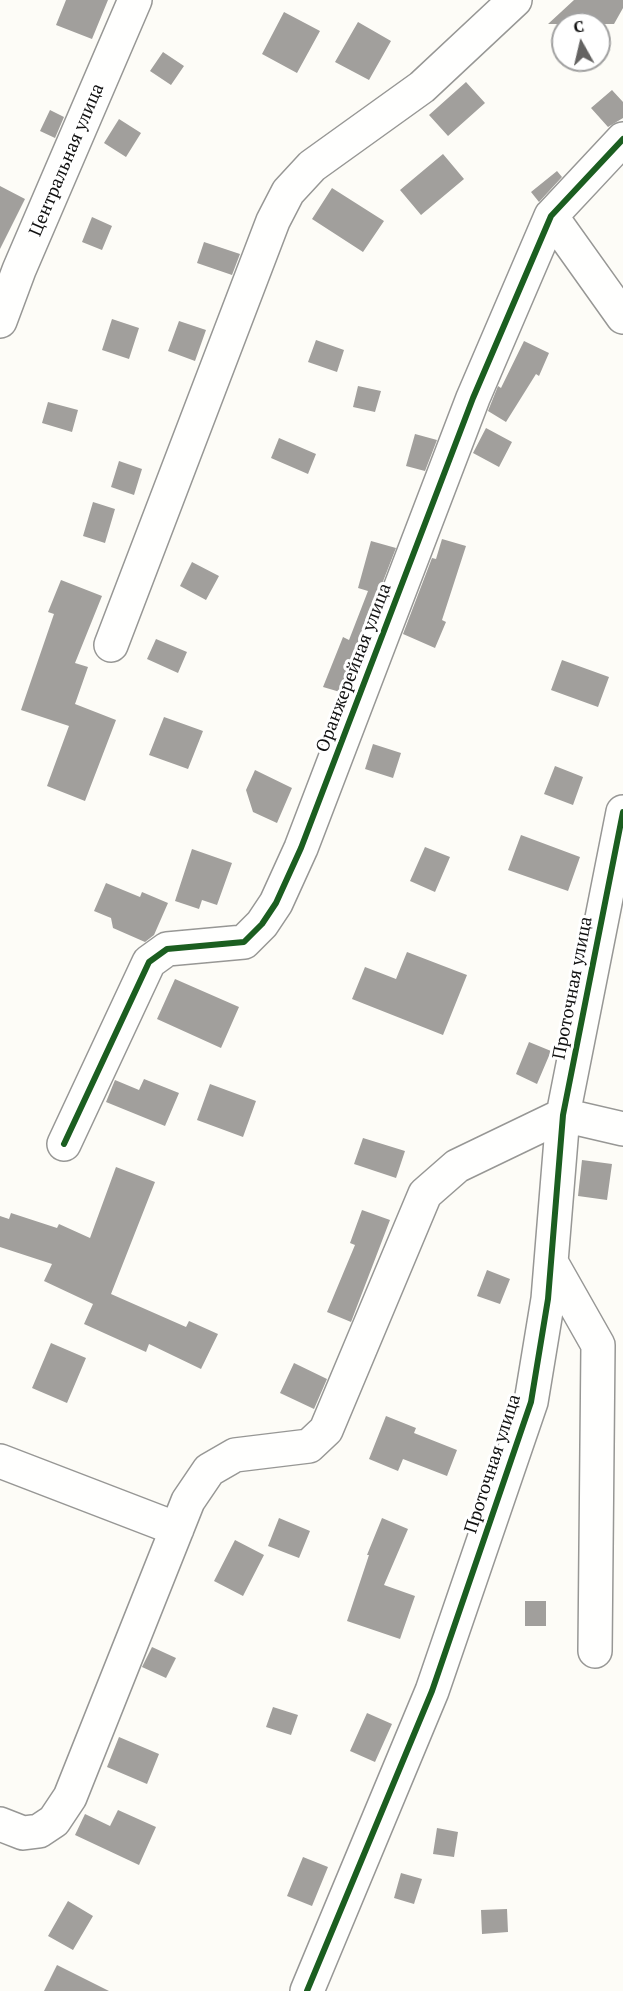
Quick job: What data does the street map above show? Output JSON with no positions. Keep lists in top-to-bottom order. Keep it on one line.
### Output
{"streets":{"street":["Центральная улица","Оранжерейная улица","Проточная улица"]},"north":"top"}
